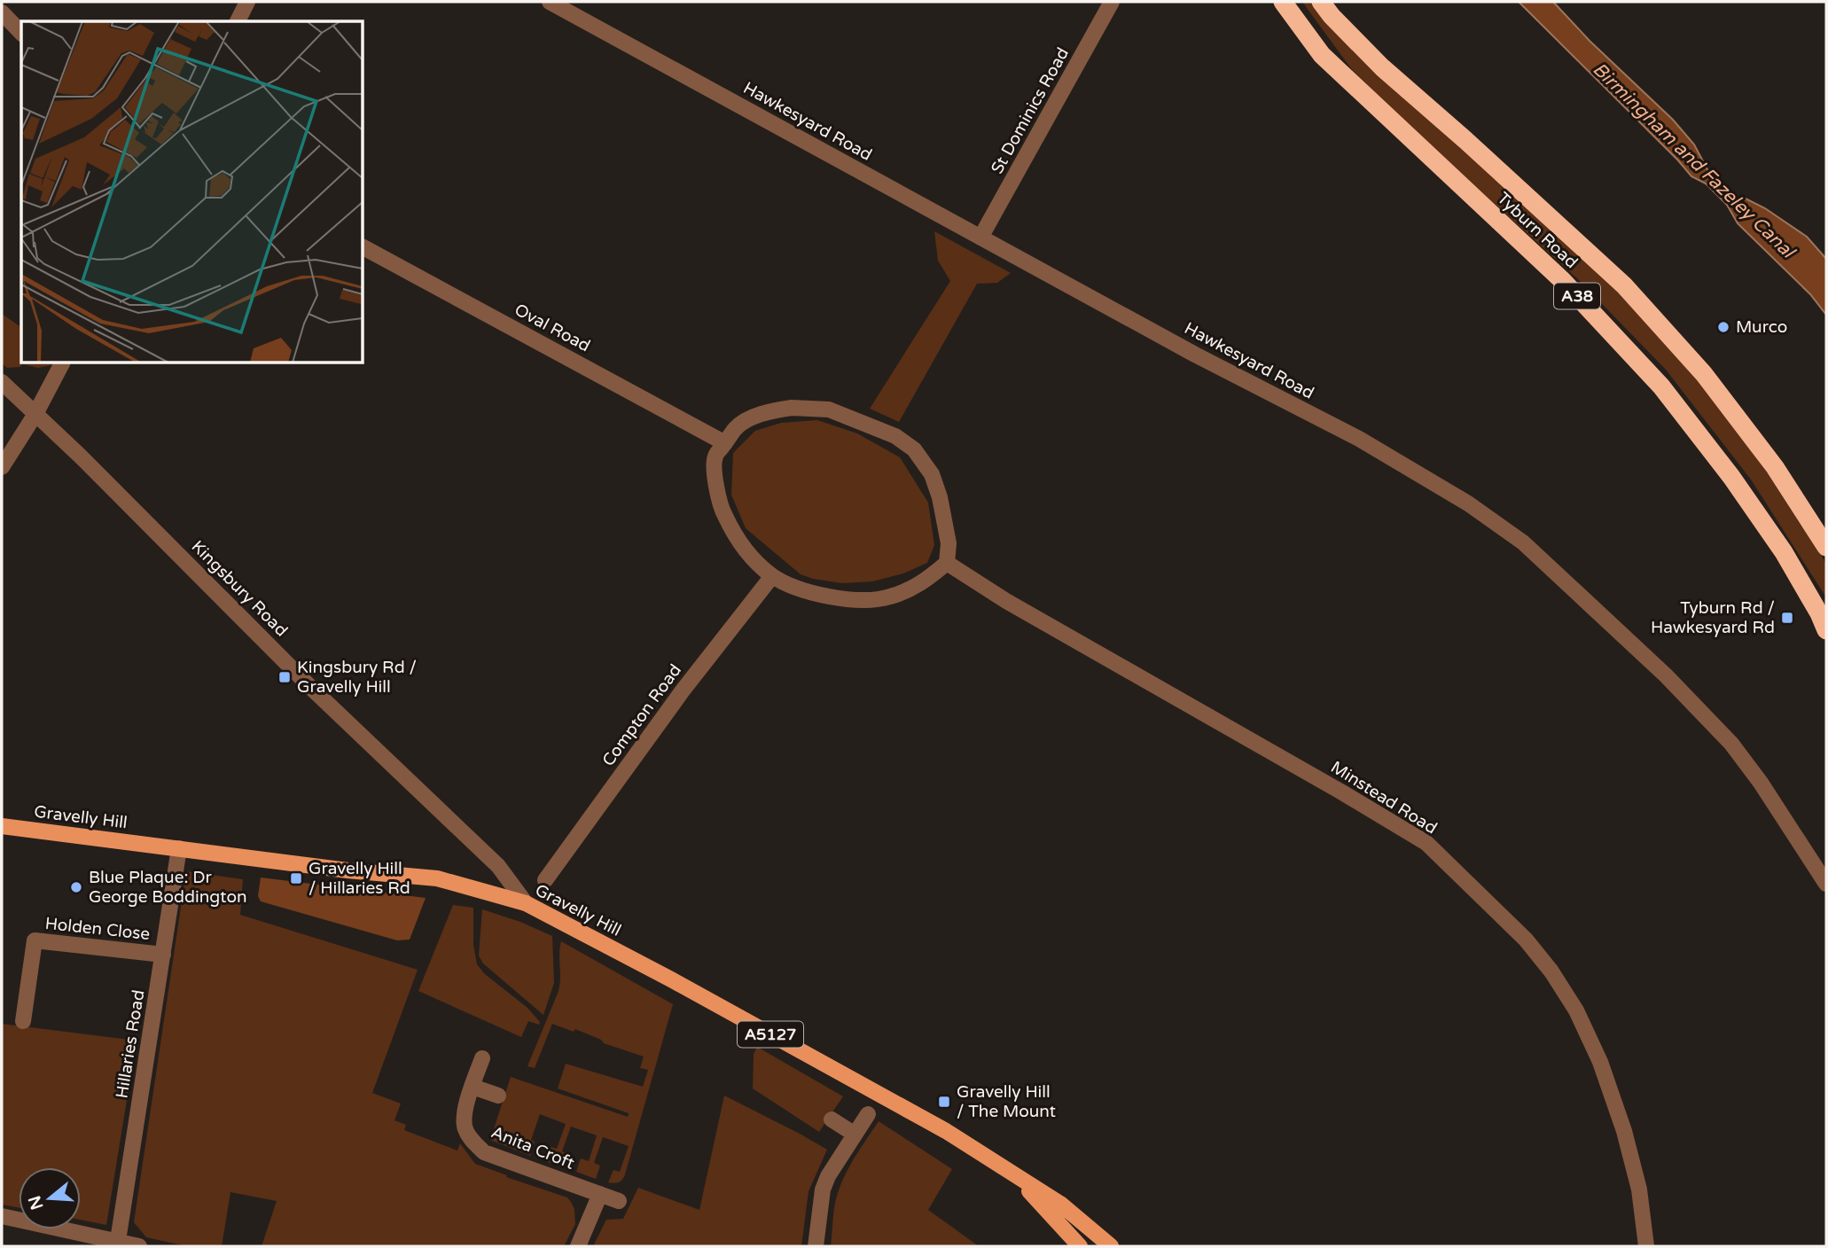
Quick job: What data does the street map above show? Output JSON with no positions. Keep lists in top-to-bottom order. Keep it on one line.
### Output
{"streets":{"highway":["Tyburn Road","A38"],"main road":["Gravelly Hill","A5127"],"street":["St Dominics Road","Hawkesyard Road","Oval Road","Kingsbury Road","Compton Road","Minstead Road","Holden Close","Hillaries Road","Anita Croft"]},"crossings":[["St Dominics Road","Hawkesyard Road"],["Oval Road","Compton Road"],["Oval Road","Minstead Road"],["Kingsbury Road","Gravelly Hill"],["Compton Road","Minstead Road"],["Gravelly Hill","Hillaries Road"],["Holden Close","Hillaries Road"]],"water":["Birmingham and Fazeley Canal"],"places":{"other":["Murco","Blue Plaque: Dr George Boddington"],"transit":["Tyburn Rd / Hawkesyard Rd","Kingsbury Rd / Gravelly Hill","Gravelly Hill / Hillaries Rd","Gravelly Hill / The Mount"]},"north":"left"}
